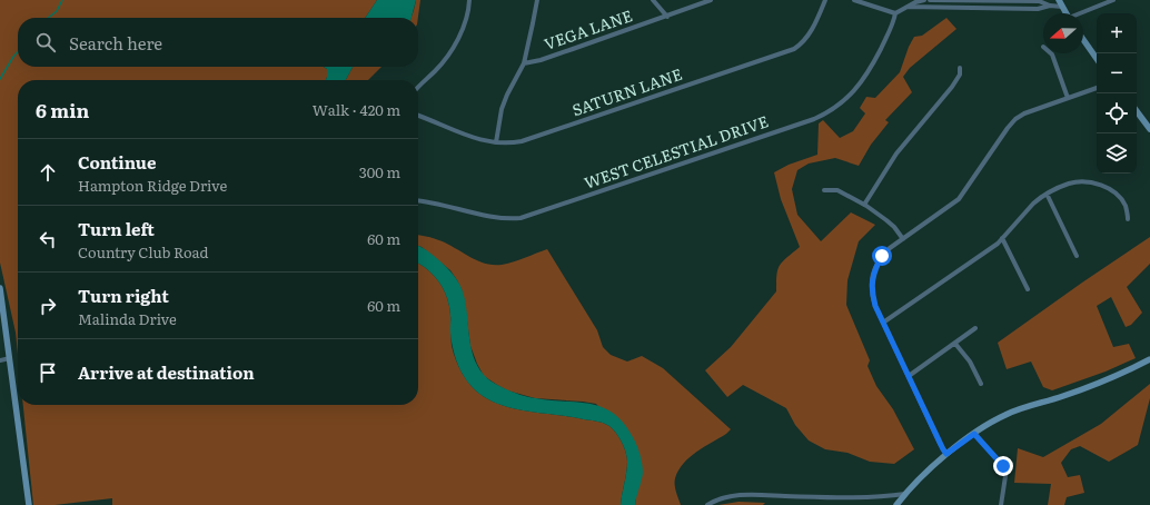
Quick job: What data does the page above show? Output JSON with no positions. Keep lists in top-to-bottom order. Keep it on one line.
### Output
{"streets":{"street":["VEGA LANE","SATURN LANE","WEST CELESTIAL DRIVE"]},"north":"left","page":{"map_buttons":["+","−"],"search":"Search here","heading":["6 min","Walk · 420 m"],"list":[["Continue","Hampton Ridge Drive","300 m"],["Turn left","Country Club Road","60 m"],["Turn right","Malinda Drive","60 m"],"Arrive at destination"]}}
